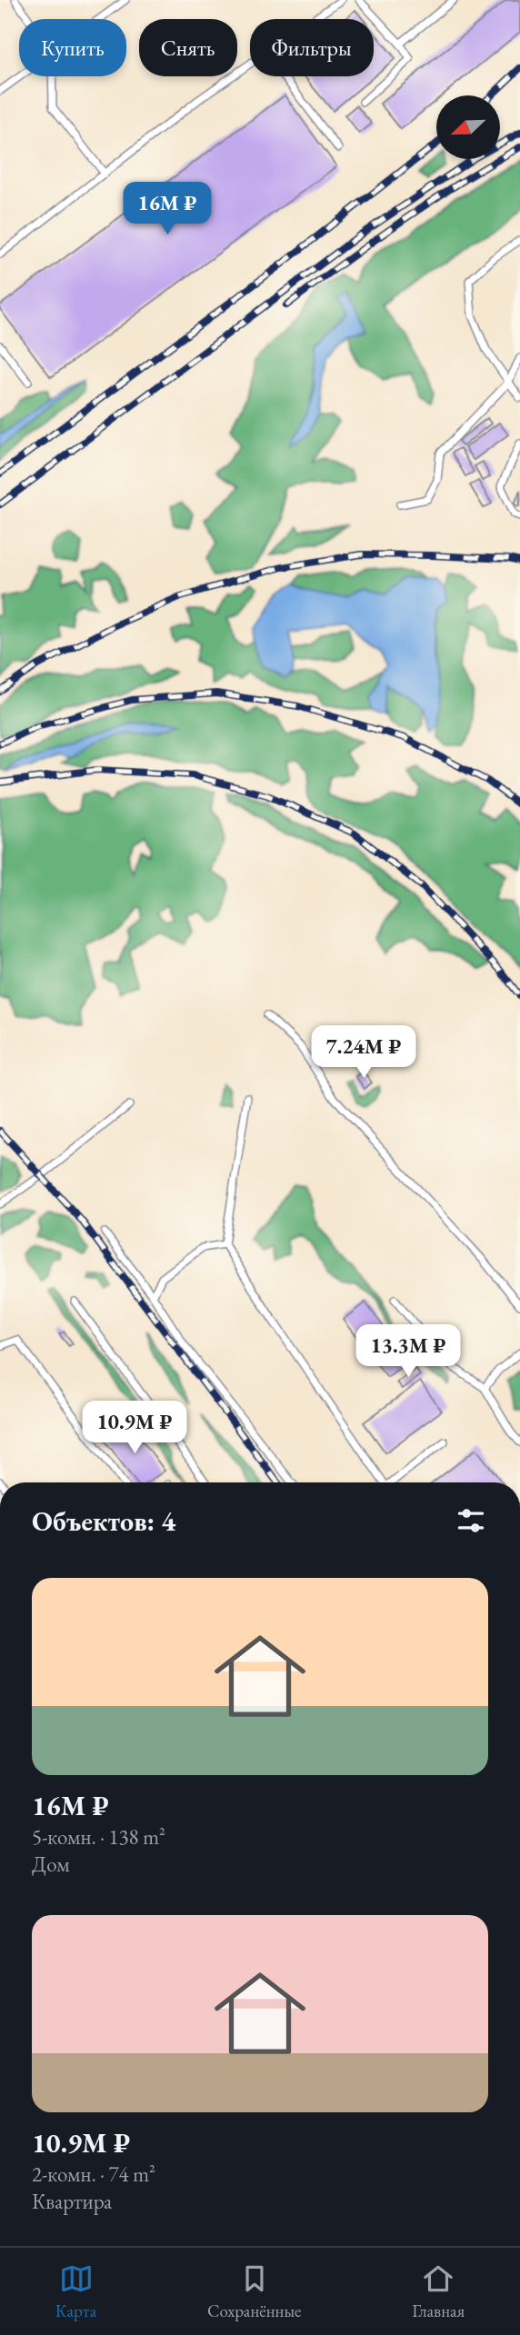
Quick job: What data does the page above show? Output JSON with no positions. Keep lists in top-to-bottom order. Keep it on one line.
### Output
{"north":"bottom left","page":{"chip":["Купить","Снять","Фильтры"],"price":["16M ₽","7.24M ₽","13.3M ₽","10.9M ₽"],"heading":"Объектов: 4","list":[{"name":"16M ₽","note":"5-комн. · 138 m² · Дом"},{"name":"10.9M ₽","note":"2-комн. · 74 m² · Квартира"}],"tabs":["Карта","Сохранённые","Главная"]}}
